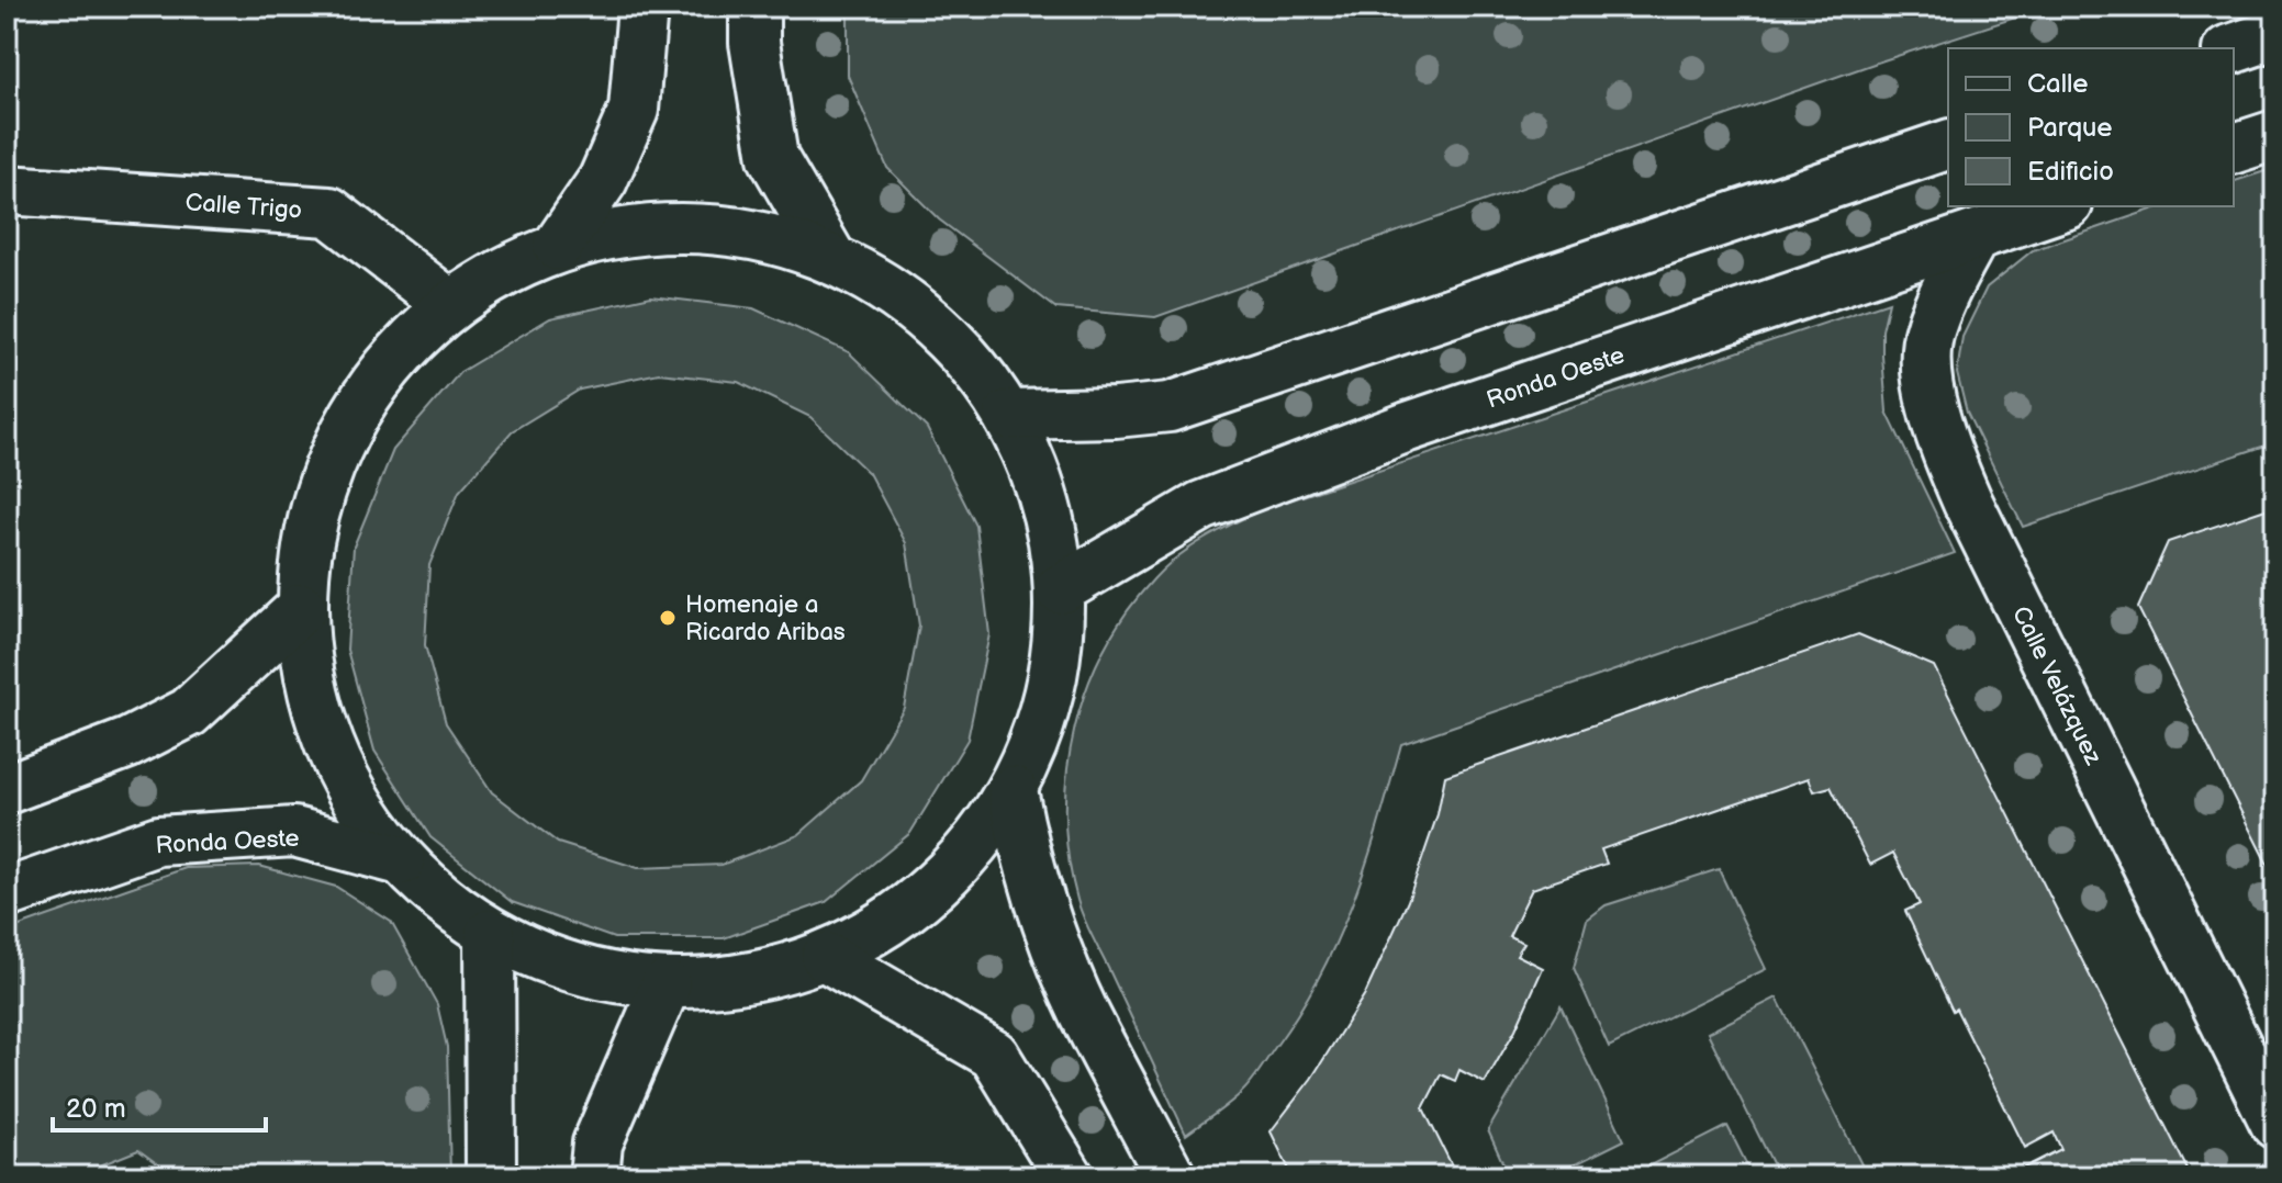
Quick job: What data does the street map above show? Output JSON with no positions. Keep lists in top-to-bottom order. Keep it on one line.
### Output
{"streets":{"main road":["Calle Trigo","Ronda Oeste","Calle Velázquez"]},"crossings":[["Ronda Oeste","Calle Velázquez"]],"places":["Homenaje a Ricardo Aribas"],"legend":["Calle","Parque","Edificio"],"scale_bar":"20 m"}
